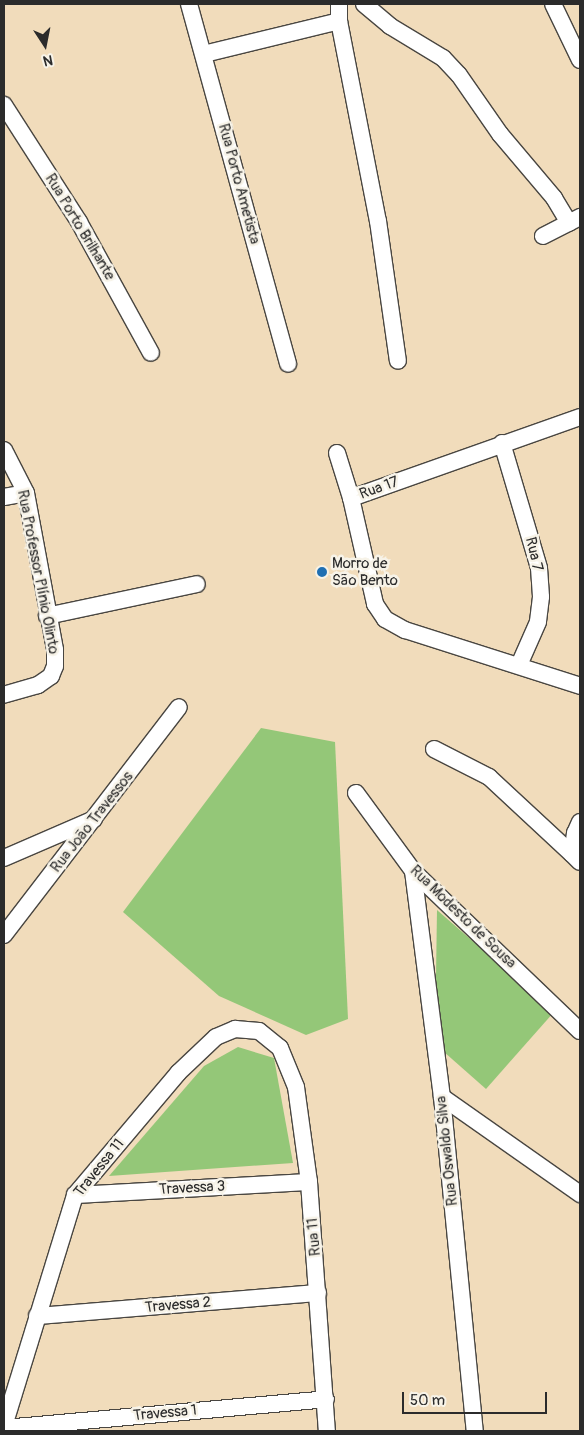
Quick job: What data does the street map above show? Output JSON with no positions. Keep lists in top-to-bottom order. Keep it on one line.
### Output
{"streets":{"street":["Rua Porto Ametista","Rua Porto Brilhante","Rua 17","Rua 7","Rua Professor Plínio Olinto","Rua João Travessos","Rua Modesto de Sousa","Rua Oswaldo Silva","Travessa 11","Travessa 3","Rua 11","Travessa 2","Travessa 1"]},"crossings":[["Rua 17","Rua 7"],["Rua Modesto de Sousa","Rua Oswaldo Silva"],["Travessa 11","Travessa 3"],["Travessa 11","Rua 11"],["Travessa 11","Travessa 2"],["Travessa 11","Travessa 1"],["Travessa 3","Rua 11"],["Rua 11","Travessa 2"],["Rua 11","Travessa 1"]],"places":["Morro de São Bento"],"scale_bar":"50 m","north":"bottom"}
